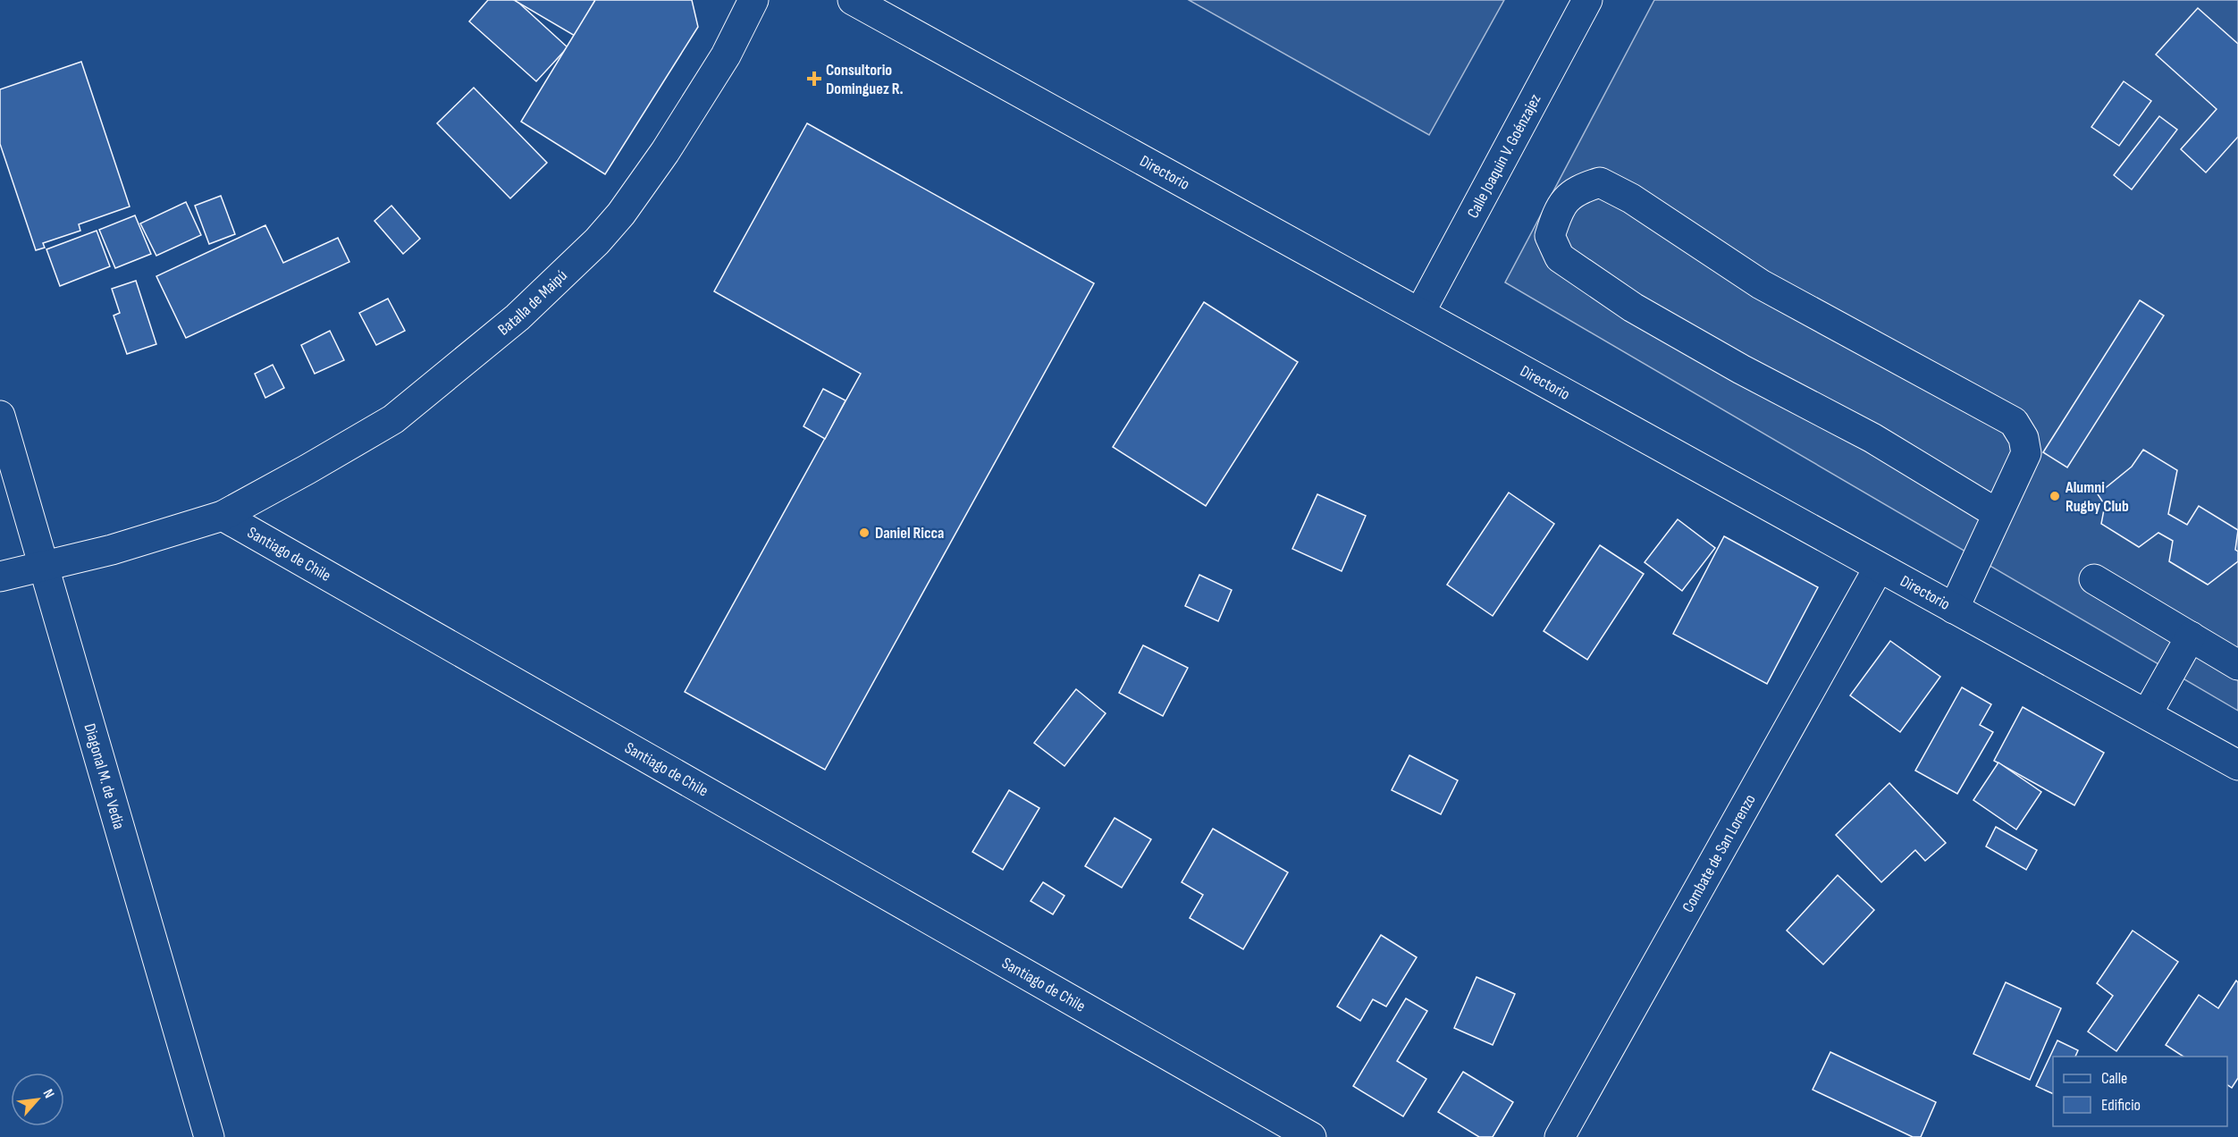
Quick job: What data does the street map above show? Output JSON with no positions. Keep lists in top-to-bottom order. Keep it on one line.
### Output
{"streets":{"street":["Calle Joaquin V. Goénzajez","Directorio","Batalla de Maipú","Santiago de Chile","Diagonal M. de Vedia","Combate de San Lorenzo"]},"crossings":[["Calle Joaquin V. Goénzajez","Directorio"],["Directorio","Combate de San Lorenzo"],["Batalla de Maipú","Santiago de Chile"]],"places":{"health":["Consultorio Dominguez R."],"other":["Alumni Rugby Club","Daniel Ricca"]},"legend":["Calle","Edificio"],"north":"top right"}
